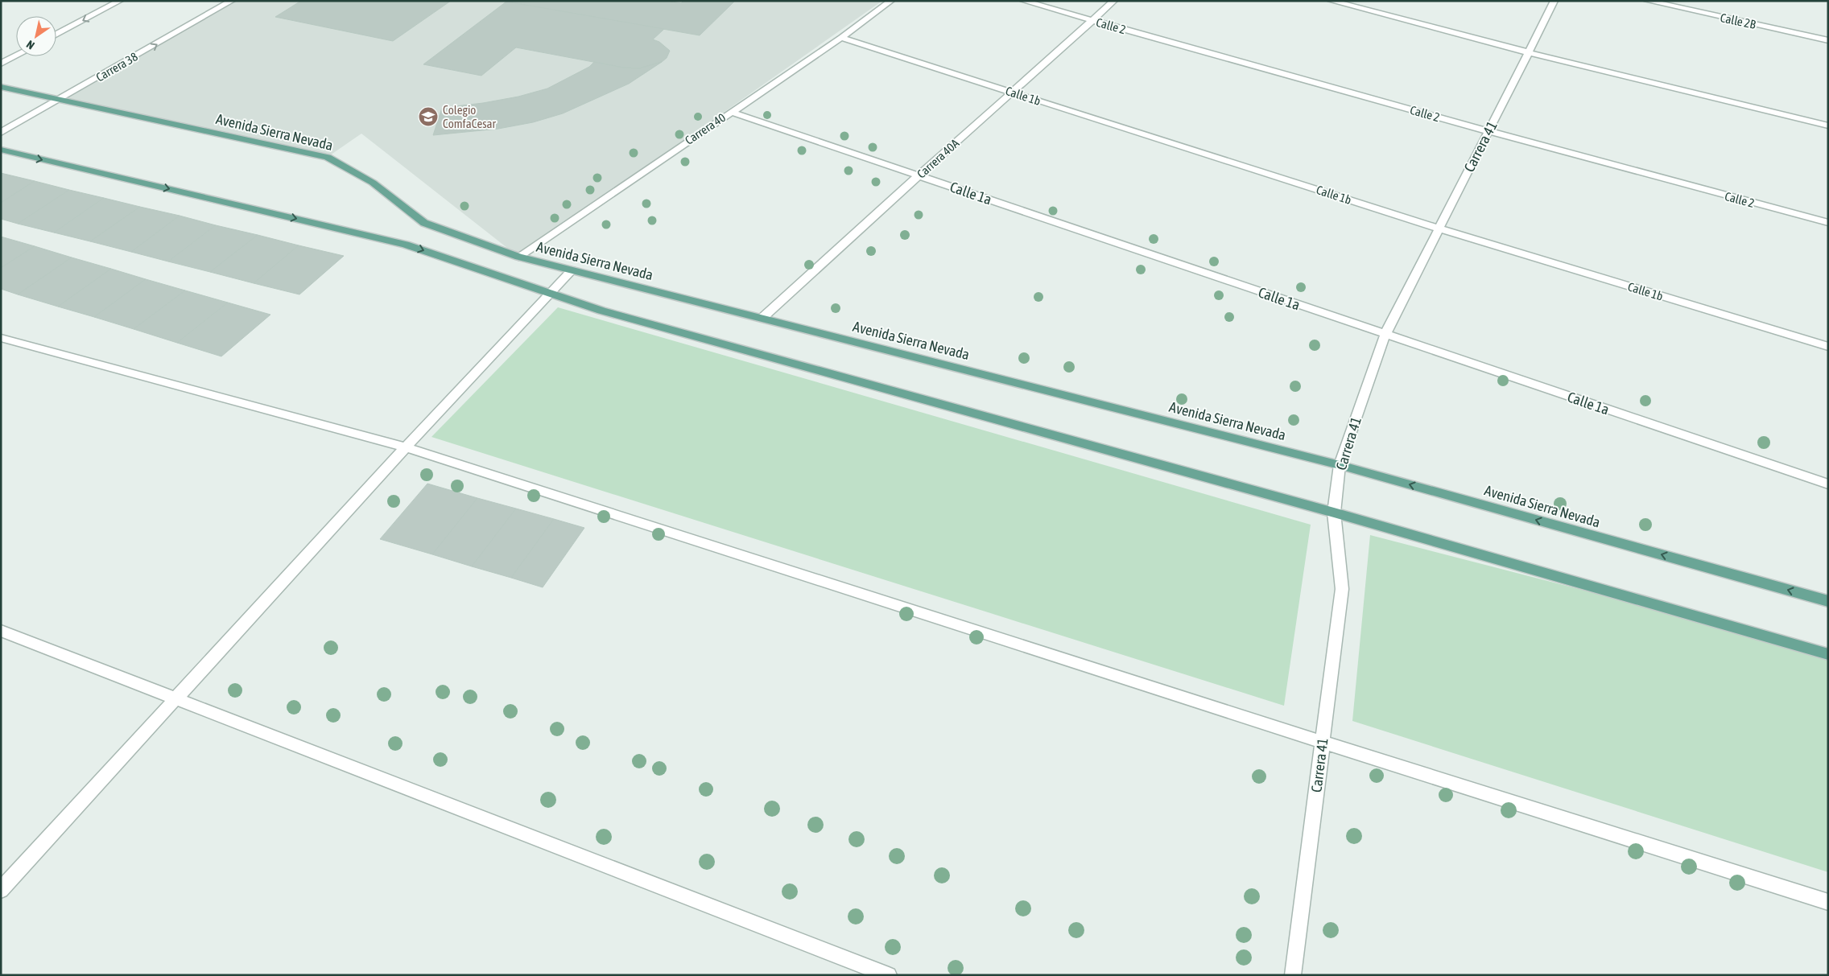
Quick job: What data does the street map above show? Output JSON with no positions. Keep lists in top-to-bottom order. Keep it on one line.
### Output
{"streets":{"main road":["Avenida Sierra Nevada"],"street":["Calle 2B","Calle 2","Carrera 38","Calle 1b","Carrera 40","Carrera 41","Carrera 40A","Calle 1a"]},"crossings":[["Calle 2","Carrera 41"],["Calle 2","Carrera 40A"],["Carrera 38","Avenida Sierra Nevada"],["Calle 1b","Carrera 40"],["Calle 1b","Carrera 41"],["Calle 1b","Carrera 40A"],["Carrera 40","Avenida Sierra Nevada"],["Carrera 40","Calle 1a"],["Avenida Sierra Nevada","Carrera 41"],["Avenida Sierra Nevada","Carrera 40A"],["Carrera 41","Calle 1a"],["Carrera 40A","Calle 1a"]],"places":{"school or university":["Colegio ComfaCesar"]},"north":"bottom left"}
